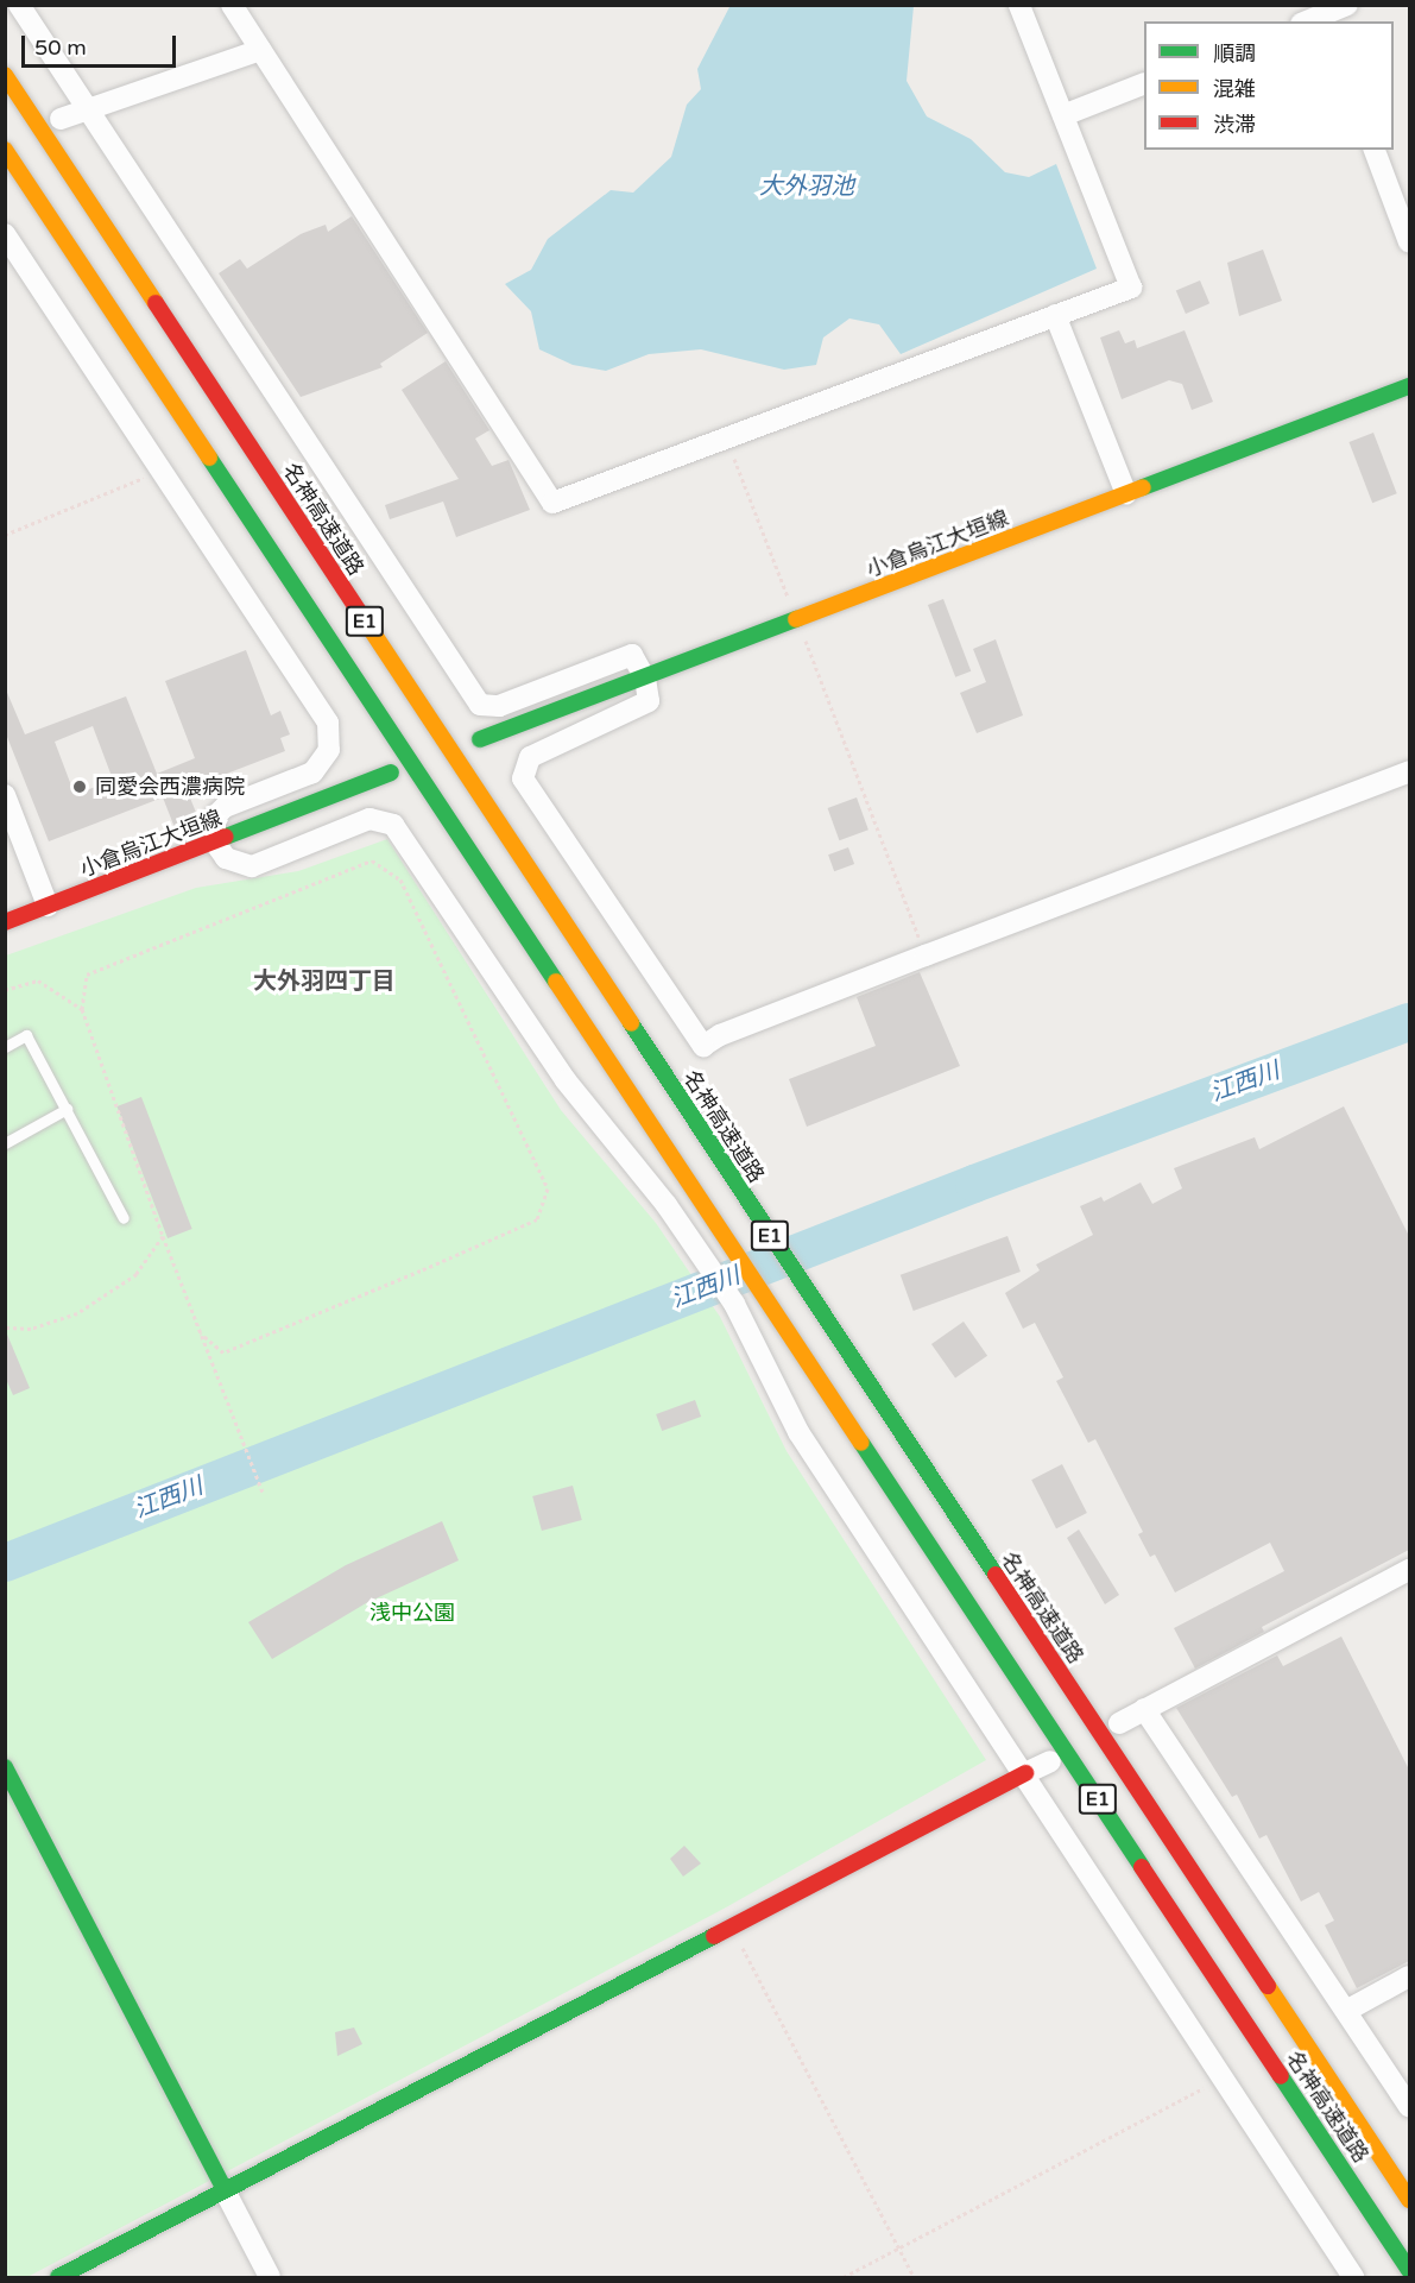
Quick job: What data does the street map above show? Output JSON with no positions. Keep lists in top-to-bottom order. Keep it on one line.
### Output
{"streets":{"main road":["名神高速道路","小倉烏江大垣線","E1"]},"districts":["大外羽四丁目"],"water":["大外羽池","江西川"],"parks":["浅中公園"],"places":["同愛会西濃病院"],"legend":["順調","混雑","渋滞"],"scale_bar":"50 m"}
